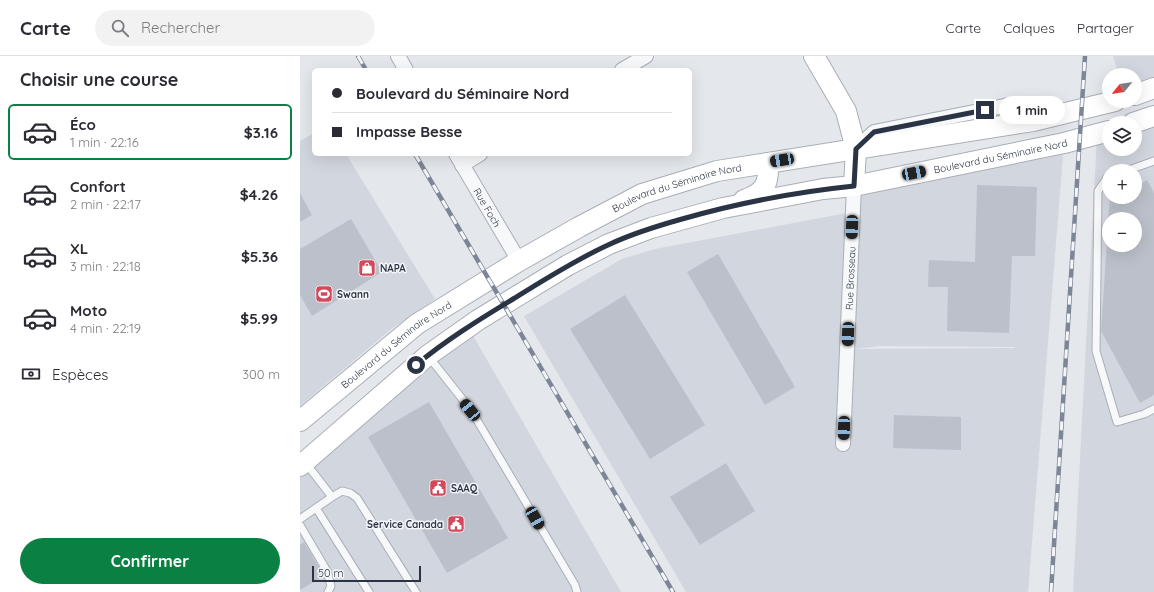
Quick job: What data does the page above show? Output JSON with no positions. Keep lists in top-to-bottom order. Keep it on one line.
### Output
{"streets":{"main road":["Boulevard du Séminaire Nord"],"street":["Rue Foch","Rue Brosseau"]},"crossings":[["Boulevard du Séminaire Nord","Rue Foch"],["Boulevard du Séminaire Nord","Rue Brosseau"]],"places":{"shop":["NAPA"],"sports":["Swann"],"public building":["SAAQ","Service Canada"]},"scale_bar":"50 m","north":"bottom left","page":{"header":"Carte","search":"Rechercher","nav":["Carte","Calques","Partager"],"heading":"Choisir une course","map_buttons":["+","−"],"banner":["Boulevard du Séminaire Nord","Impasse Besse"],"bubble":"1 min","list":[{"name":"Éco","note":"1 min · 22:16","value":"$3.16"},{"name":"Confort","note":"2 min · 22:17","value":"$4.26"},{"name":"XL","note":"3 min · 22:18","value":"$5.36"},{"name":"Moto","note":"4 min · 22:19","value":"$5.99"}],"pay":["Espèces","300 m"],"buttons":"Confirmer","scale":"50 m"}}
